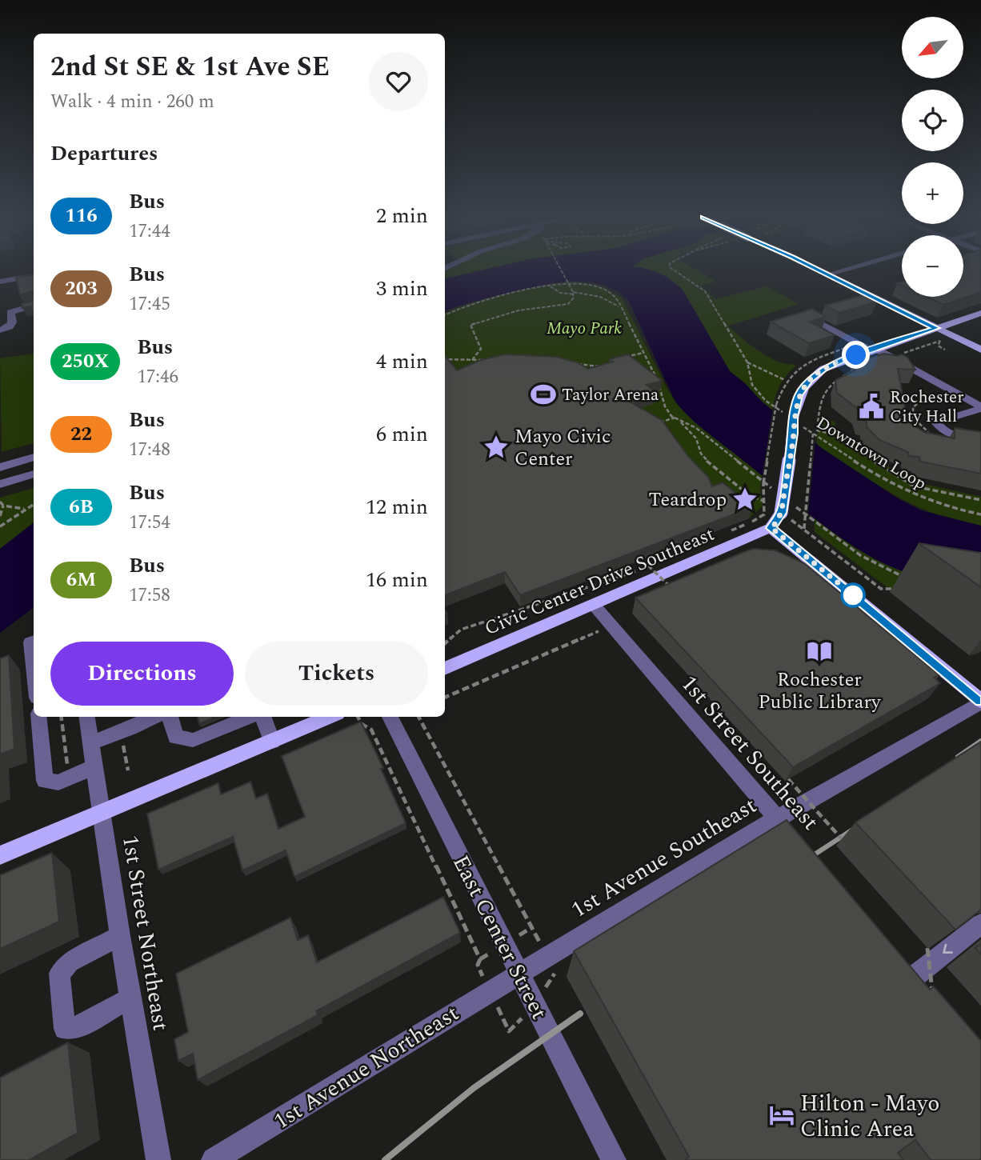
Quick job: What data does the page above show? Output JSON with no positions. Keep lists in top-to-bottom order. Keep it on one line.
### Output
{"streets":{"main road":["Civic Center Drive Southeast"],"street":["1st Street Southeast","1st Avenue Southeast","1st Street Northeast","East Center Street","1st Avenue Northeast"],"path":["Downtown Loop"]},"crossings":[["Civic Center Drive Southeast","1st Street Southeast"],["1st Street Southeast","1st Avenue Southeast"],["1st Avenue Southeast","East Center Street"],["1st Avenue Southeast","1st Avenue Northeast"],["East Center Street","1st Avenue Northeast"]],"parks":["Mayo Park"],"places":{"sports":["Taylor Arena"],"public building":["Rochester City Hall"],"place":["Mayo Civic Center","Teardrop"],"library":["Rochester Public Library"],"hotel":["Hilton - Mayo Clinic Area"]},"lines":["bus line 116"],"north":"bottom left","page":{"map_buttons":["+","−"],"heading":[["2nd St SE & 1st Ave SE","Walk · 4 min · 260 m"],"Departures"],"list":[{"mark":"116","name":"Bus","note":"17:44","value":"2 min"},{"mark":"203","name":"Bus","note":"17:45","value":"3 min"},{"mark":"250X","name":"Bus","note":"17:46","value":"4 min"},{"mark":"22","name":"Bus","note":"17:48","value":"6 min"},{"mark":"6B","name":"Bus","note":"17:54","value":"12 min"},{"mark":"6M","name":"Bus","note":"17:58","value":"16 min"}],"buttons":["Directions","Tickets"]}}
